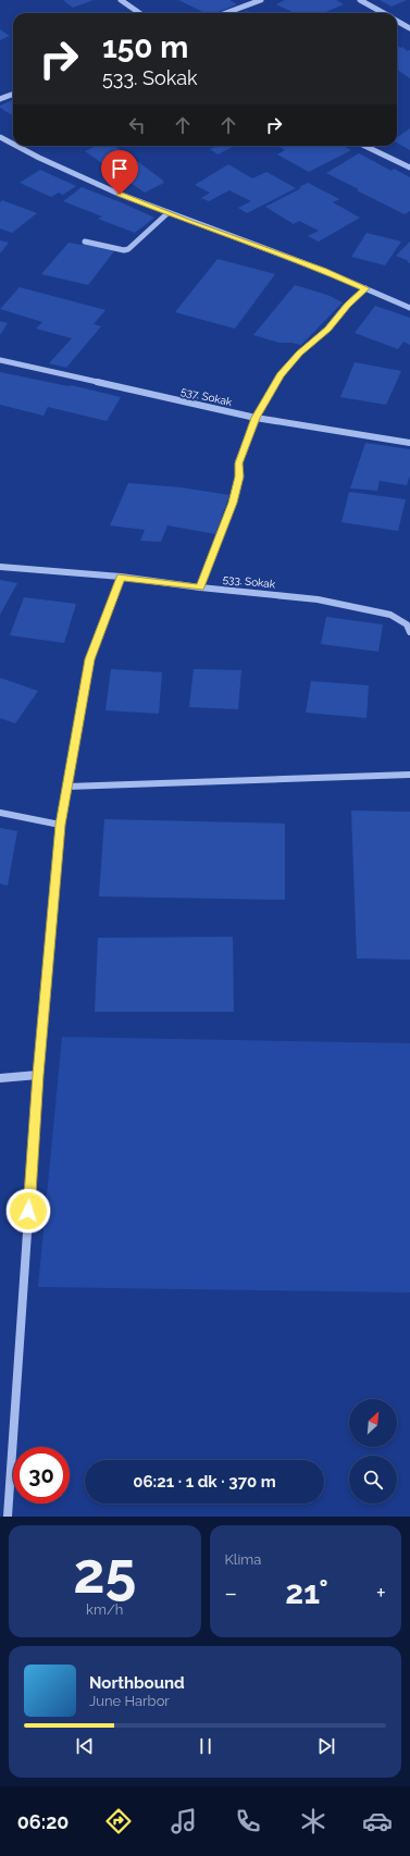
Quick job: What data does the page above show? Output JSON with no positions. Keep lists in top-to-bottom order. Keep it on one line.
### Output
{"streets":{"street":["537. Sokak","533. Sokak"]},"north":"top right","page":{"turn":["150 m","533. Sokak"],"limit":"30","trip":"06:21 · 1 dk · 370 m","tile":[["25","km/h"],"Klima"],"heat":["−","21°","+"],"song":["Northbound","June Harbor"],"tabs":"06:20"}}
